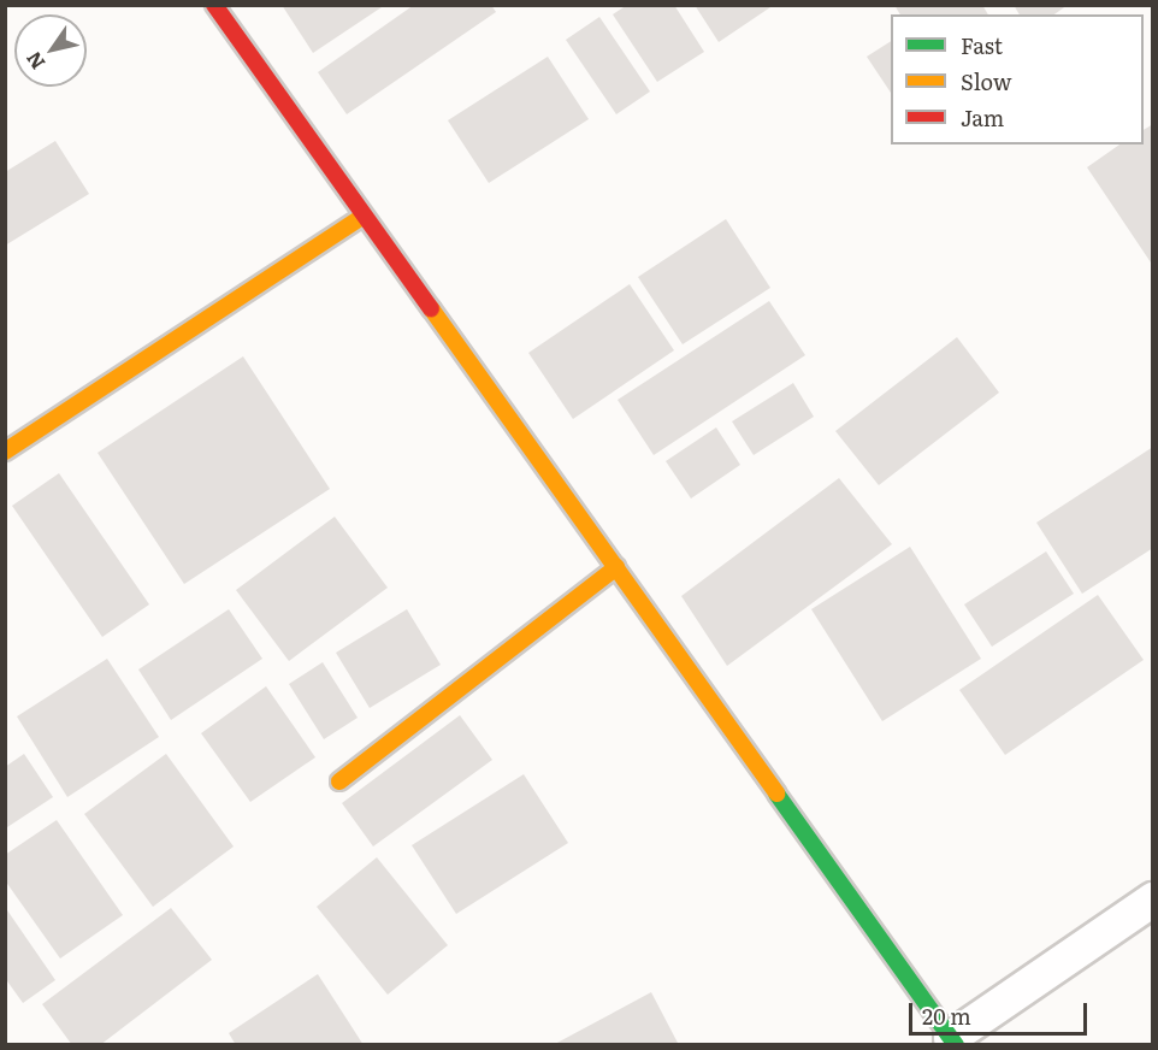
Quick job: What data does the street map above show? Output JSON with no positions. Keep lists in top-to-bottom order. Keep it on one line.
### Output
{"legend":["Fast","Slow","Jam"],"scale_bar":"20 m","north":"bottom left"}
